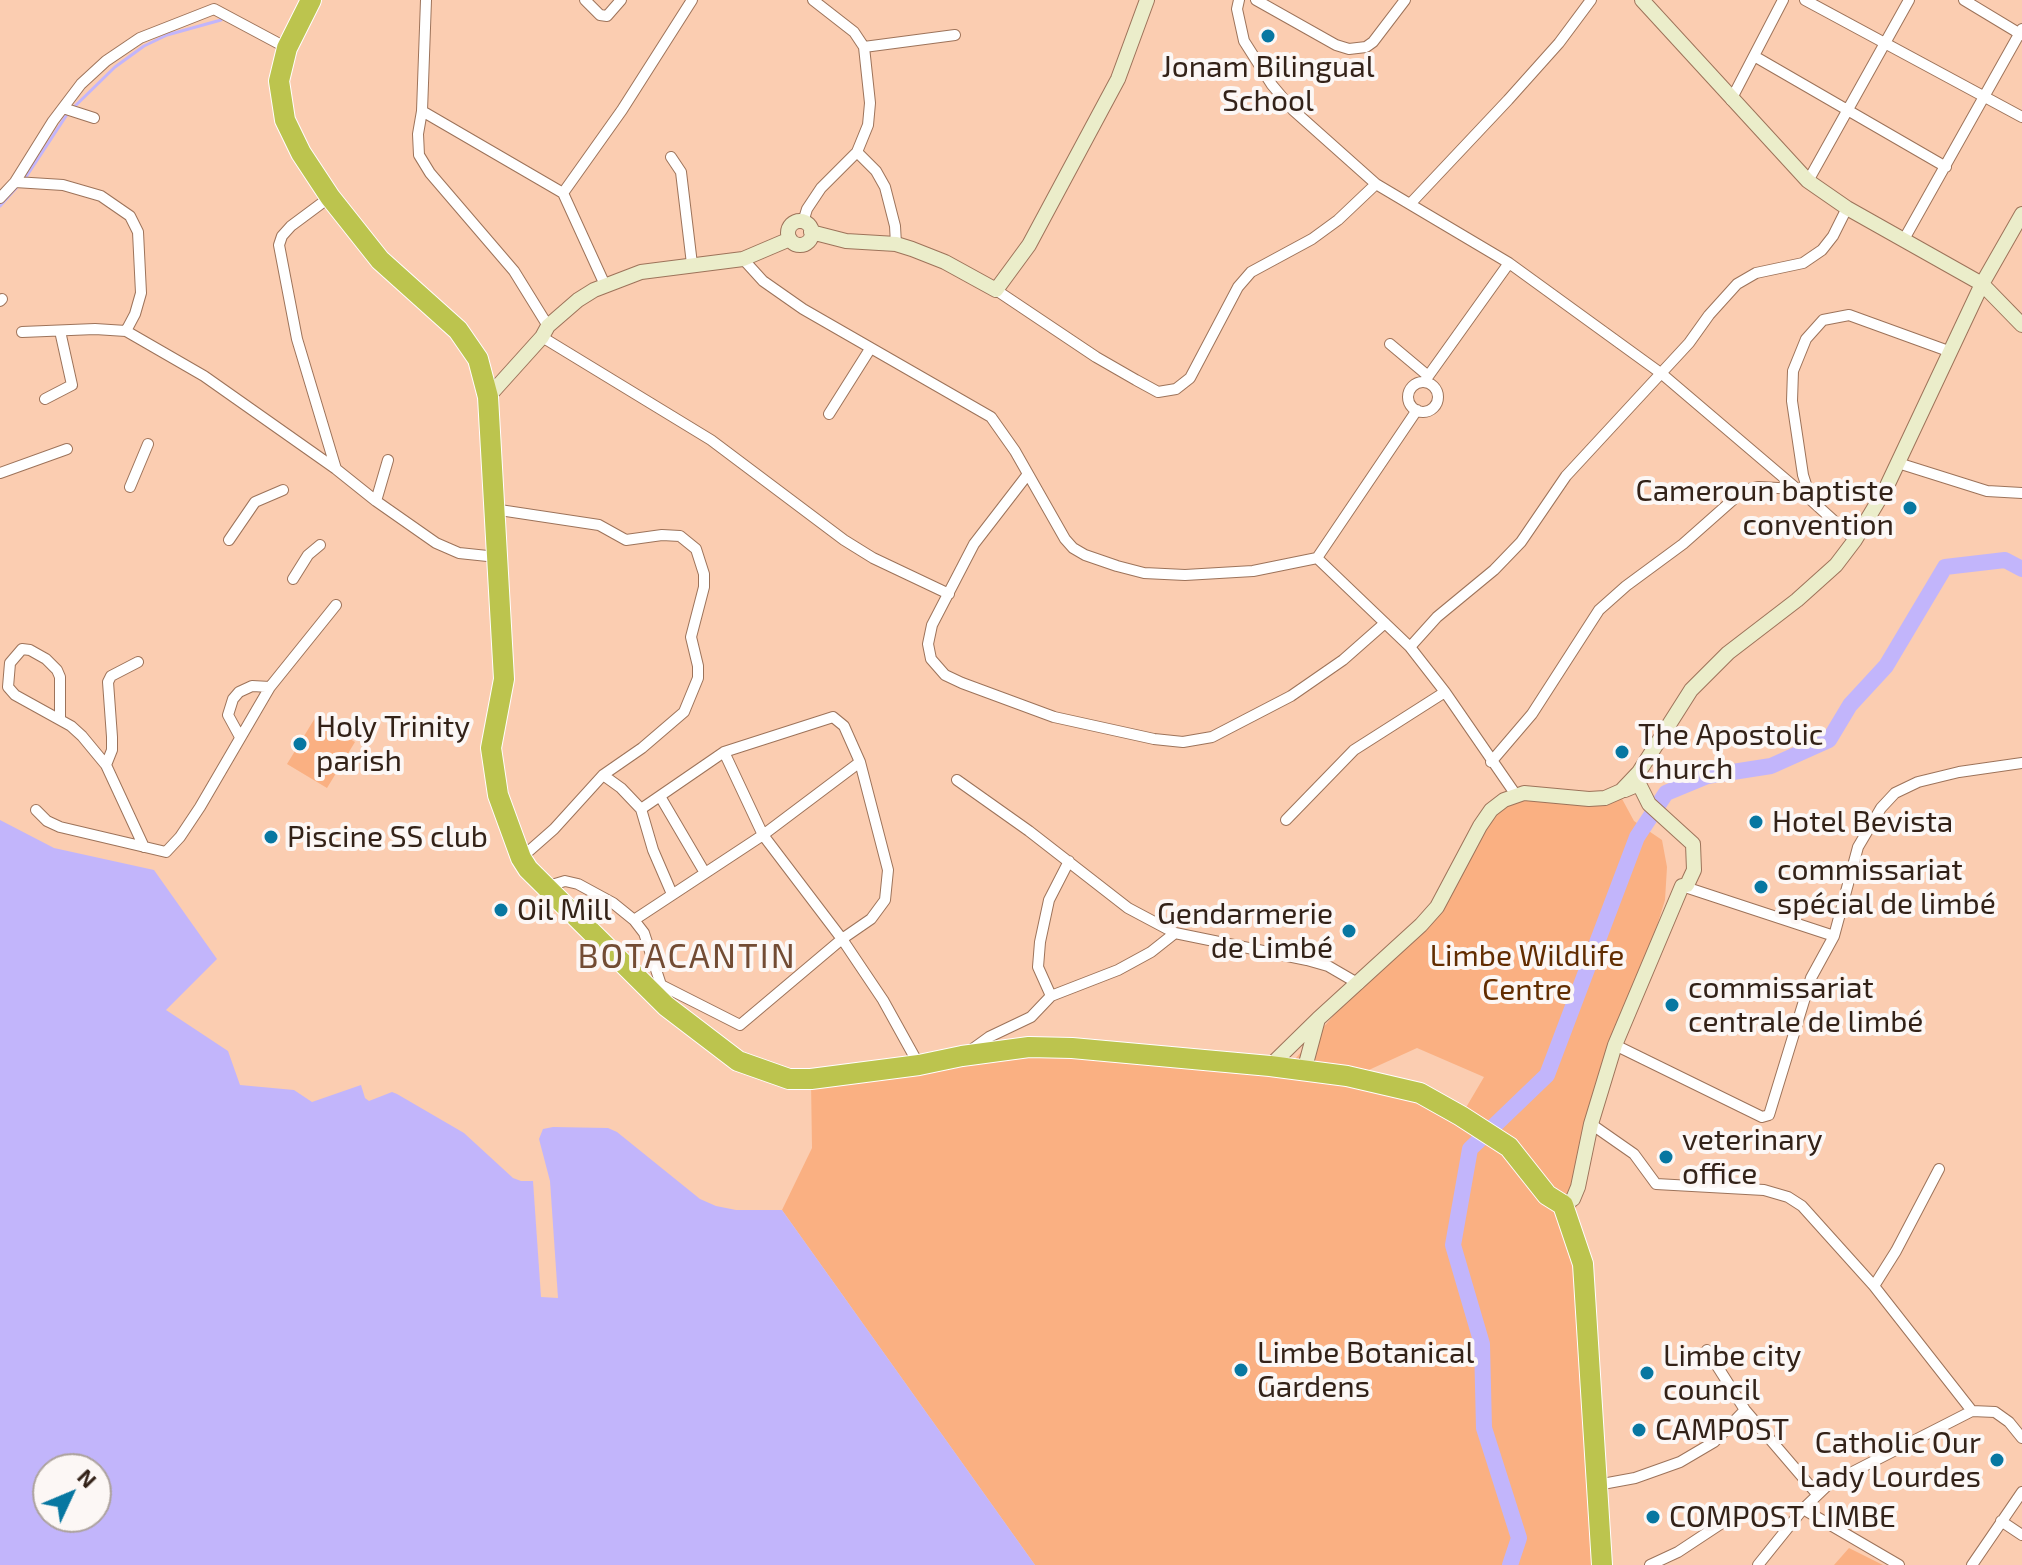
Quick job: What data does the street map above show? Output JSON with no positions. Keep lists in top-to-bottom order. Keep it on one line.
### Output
{"districts":["BOTACANTIN"],"parks":["Limbe Wildlife Centre"],"places":["Jonam Bilingual School","Cameroun baptiste convention","Holy Trinity parish","The Apostolic Church","Hotel Bevista","Piscine SS club","commissariat spécial de limbé","Oil Mill","Gendarmerie de Limbé","commissariat centrale de limbé","veterinary office","Limbe Botanical Gardens","Limbe city council","CAMPOST","Catholic Our Lady Lourdes","COMPOST LIMBE"],"north":"top right"}
